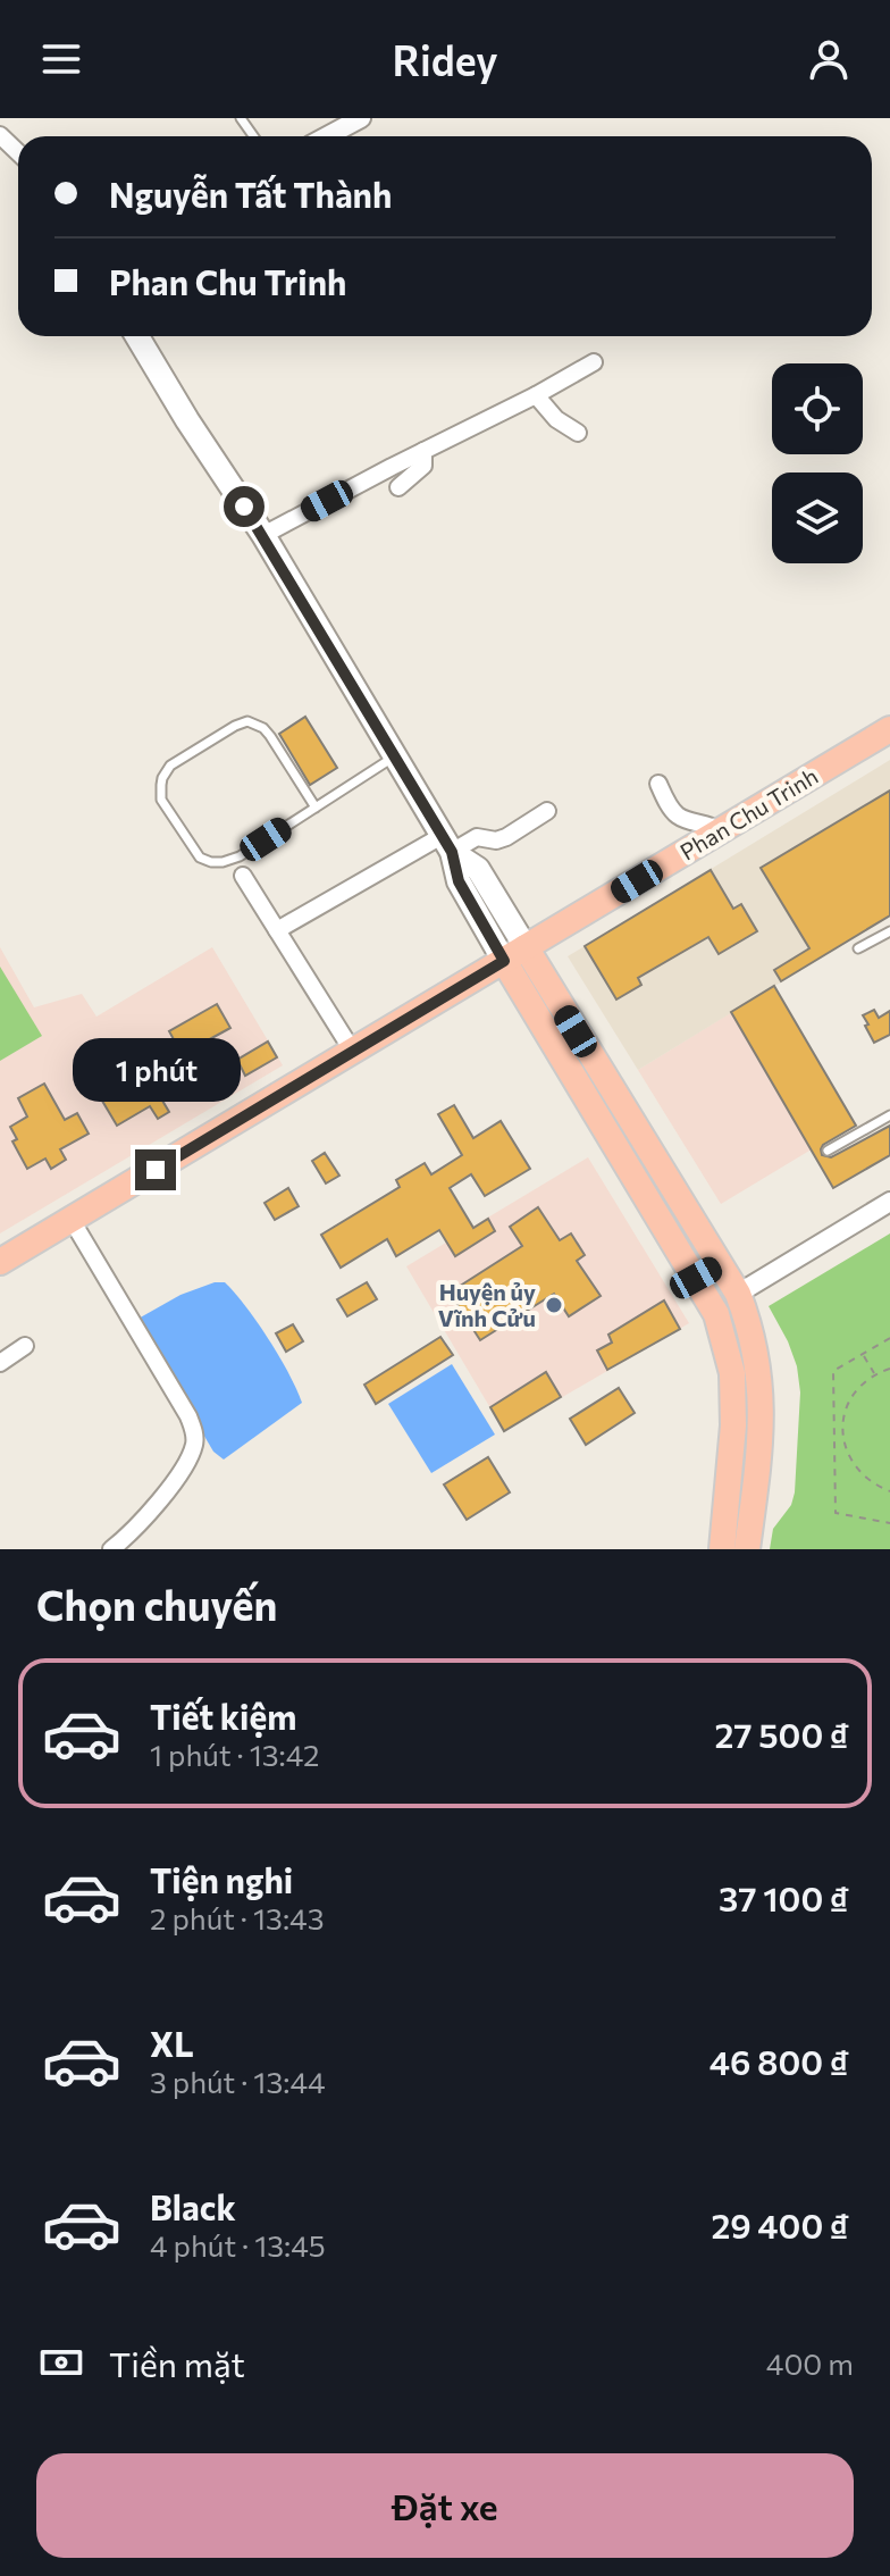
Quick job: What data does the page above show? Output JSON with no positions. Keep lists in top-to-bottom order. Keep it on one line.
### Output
{"streets":{"main road":["Phan Chu Trinh"]},"places":["Huyện ủy Vĩnh Cửu"],"page":{"header":"Ridey","banner":["Nguyễn Tất Thành","Phan Chu Trinh"],"bubble":"1 phút","heading":"Chọn chuyến","list":[{"name":"Tiết kiệm","note":"1 phút · 13:42","value":"27 500 ₫"},{"name":"Tiện nghi","note":"2 phút · 13:43","value":"37 100 ₫"},{"name":"XL","note":"3 phút · 13:44","value":"46 800 ₫"},{"name":"Black","note":"4 phút · 13:45","value":"29 400 ₫"}],"pay":["Tiền mặt","400 m"],"buttons":"Đặt xe"}}
